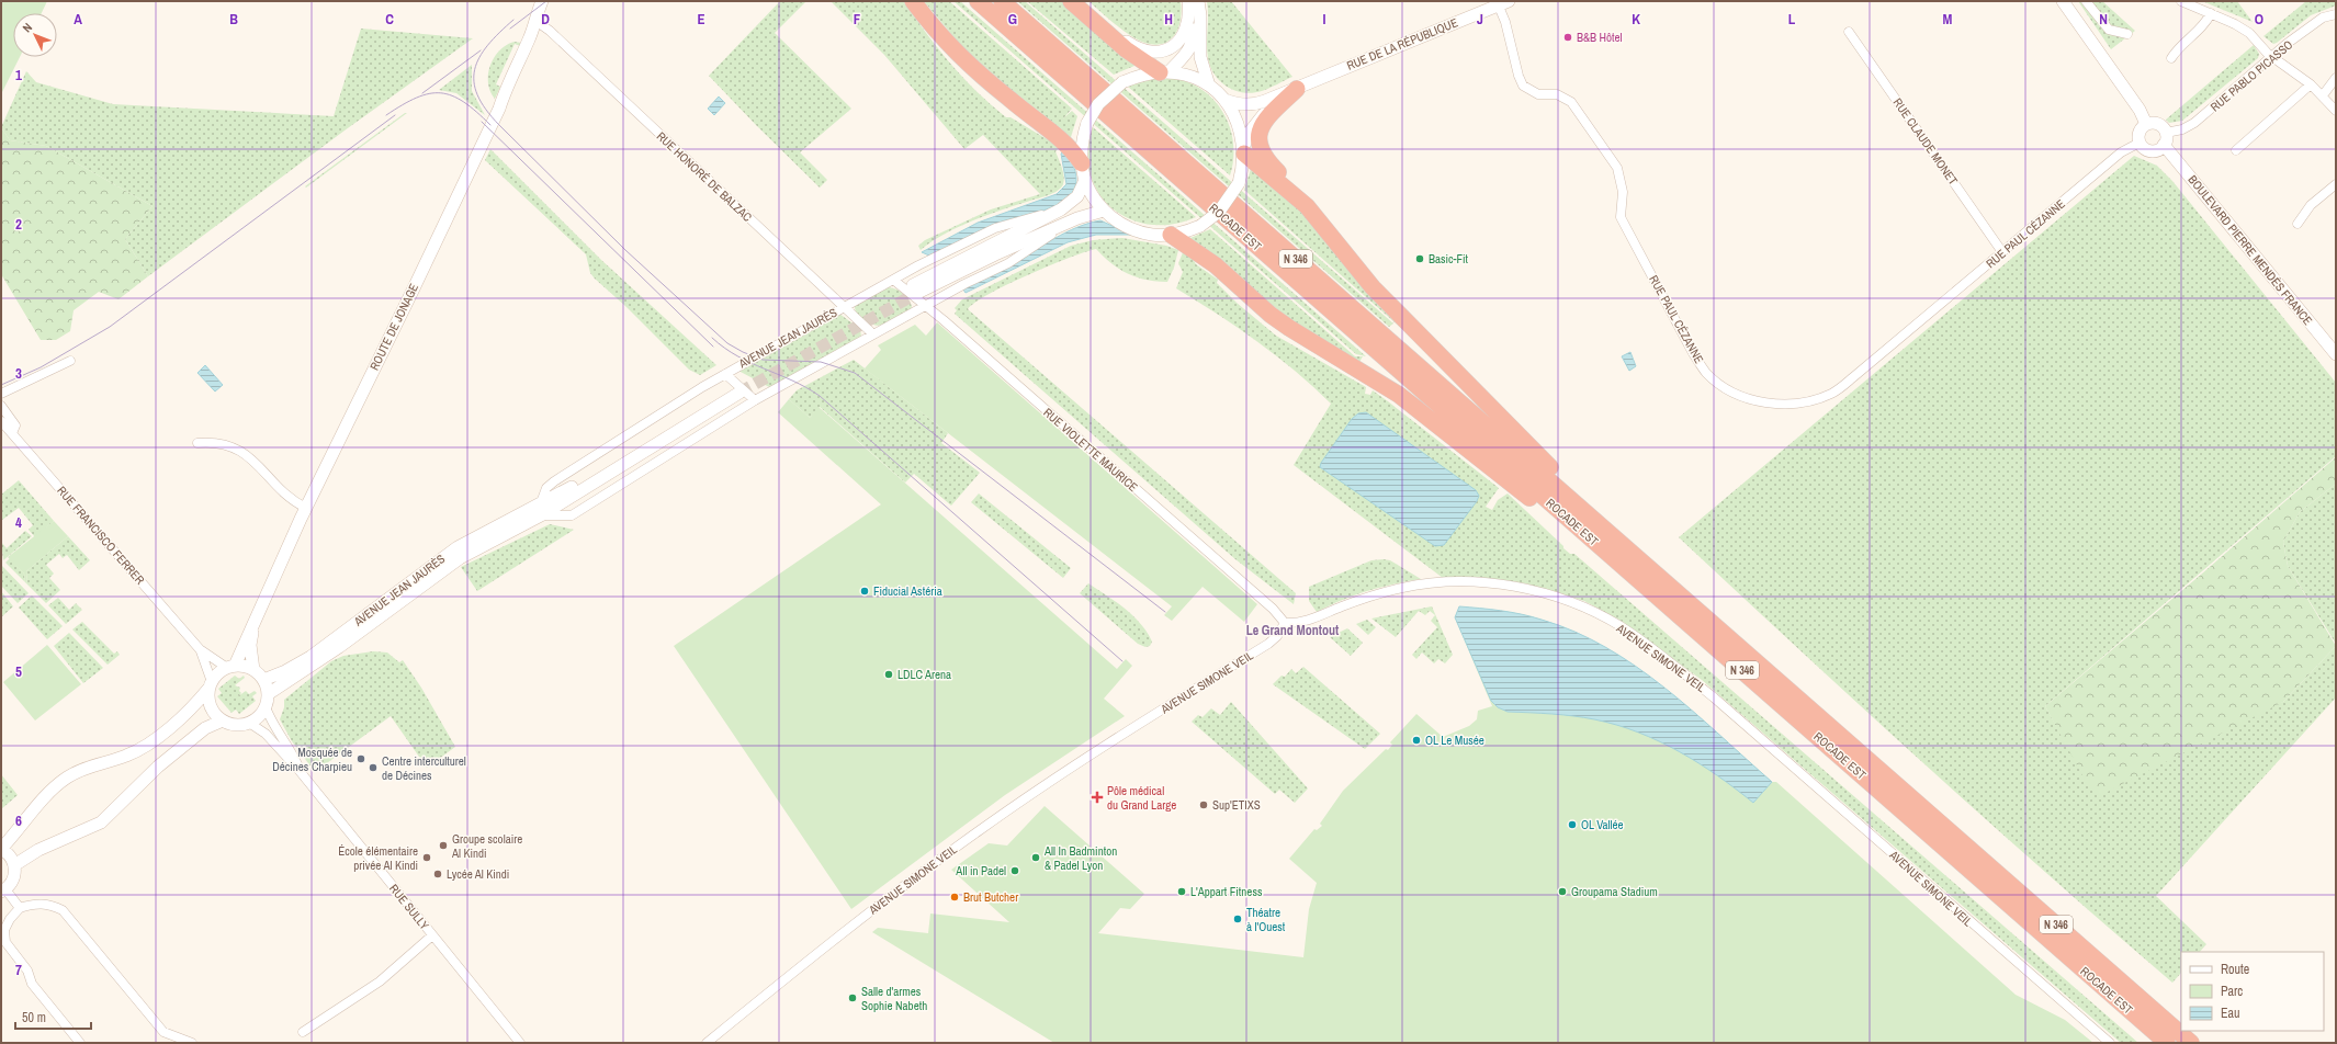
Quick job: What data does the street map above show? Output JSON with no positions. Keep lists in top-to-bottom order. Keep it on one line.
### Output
{"streets":{"highway":["ROCADE EST","N 346"],"main road":["RUE DE LA RÉPUBLIQUE","BOULEVARD PIERRE MENDÈS FRANCE","ROUTE DE JONAGE","AVENUE JEAN JAURÈS"],"street":["RUE PABLO PICASSO","RUE CLAUDE MONET","RUE HONORÉ DE BALZAC","RUE PAUL CÉZANNE","RUE VIOLETTE MAURICE","RUE FRANCISCO FERRER","AVENUE SIMONE VEIL","RUE SULLY"]},"crossings":[["RUE DE LA RÉPUBLIQUE","RUE PAUL CÉZANNE"],["RUE PABLO PICASSO","RUE PAUL CÉZANNE"],["RUE PABLO PICASSO","BOULEVARD PIERRE MENDÈS FRANCE"],["RUE CLAUDE MONET","RUE PAUL CÉZANNE"],["RUE HONORÉ DE BALZAC","ROUTE DE JONAGE"],["RUE HONORÉ DE BALZAC","AVENUE JEAN JAURÈS"],["RUE PAUL CÉZANNE","BOULEVARD PIERRE MENDÈS FRANCE"],["ROUTE DE JONAGE","AVENUE JEAN JAURÈS"],["ROUTE DE JONAGE","RUE FRANCISCO FERRER"],["ROUTE DE JONAGE","RUE SULLY"],["AVENUE JEAN JAURÈS","RUE VIOLETTE MAURICE"],["AVENUE JEAN JAURÈS","RUE FRANCISCO FERRER"],["AVENUE JEAN JAURÈS","RUE SULLY"],["RUE VIOLETTE MAURICE","AVENUE SIMONE VEIL"],["RUE FRANCISCO FERRER","RUE SULLY"]],"districts":["Le Grand Montout"],"places":{"other":["B&B Hôtel","Basic-Fit","Fiducial Astéria","LDLC Arena","OL Le Musée","Mosquée de Décines Charpieu","Centre interculturel de Décines","Sup'ETIXS","OL Vallée","Groupe scolaire Al Kindi","École élémentaire privée Al Kindi","All In Badminton & Padel Lyon","All in Padel","Lycée Al Kindi","L'Appart Fitness","Groupama Stadium","Brut Butcher","Théatre à l'Ouest","Salle d'armes Sophie Nabeth"],"health":["Pôle médical du Grand Large"]},"legend":["Route","Parc","Eau"],"scale_bar":"50 m","north":"top left","grid":{"columns":["A","B","C","D","E","F","G","H","I","J","K","L","M","N","O"],"rows":["1","2","3","4","5","6","7"]}}
